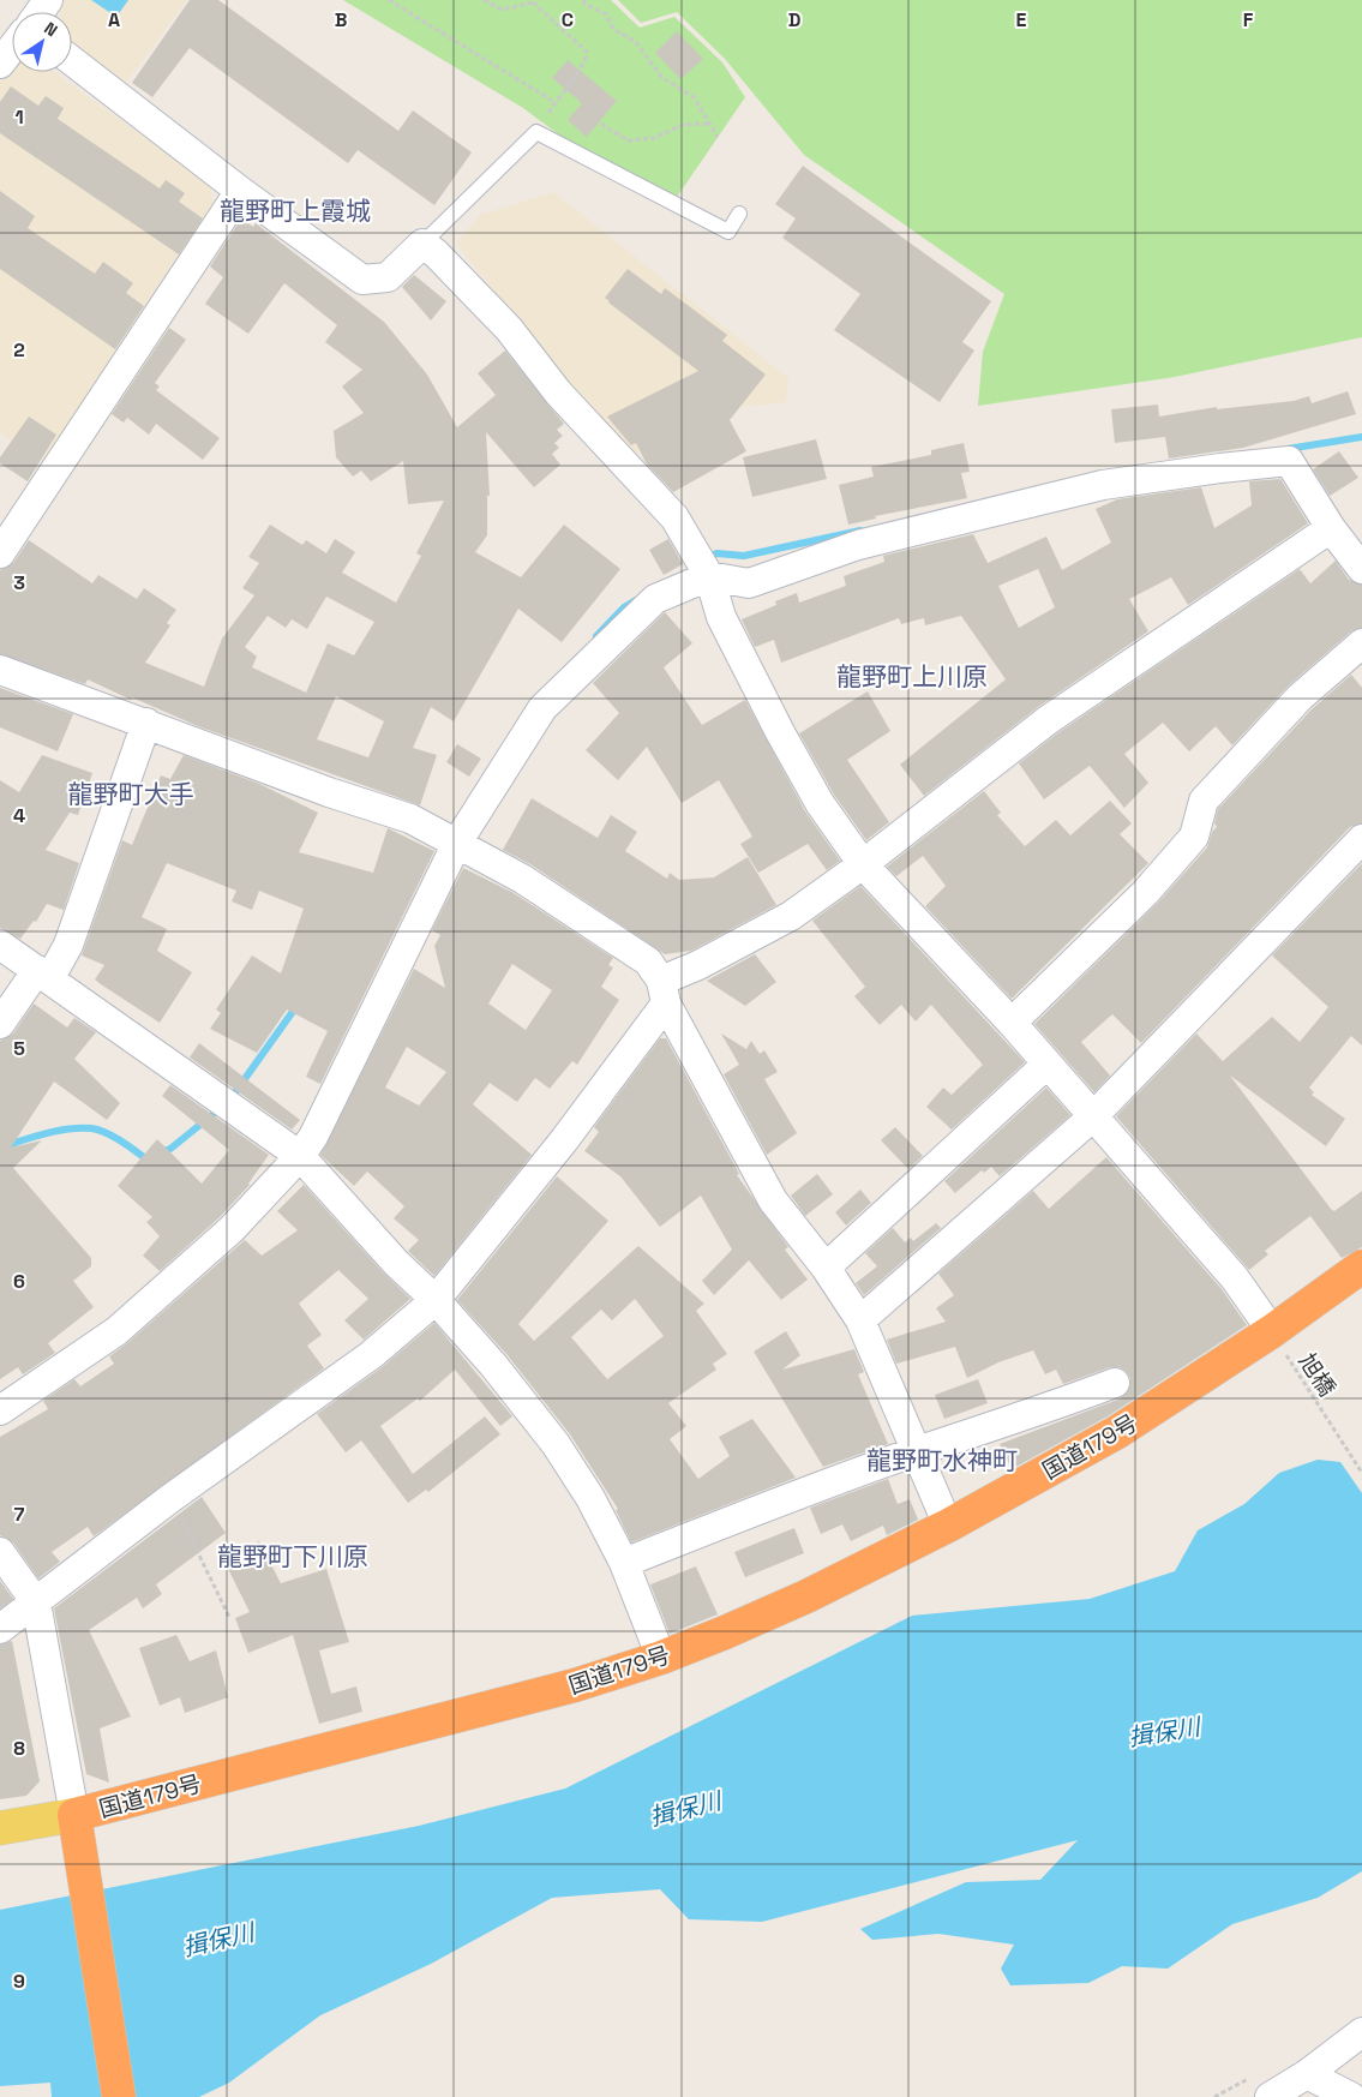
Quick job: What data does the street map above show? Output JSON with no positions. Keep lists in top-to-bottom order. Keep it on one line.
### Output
{"streets":{"highway":["国道179号"],"path":["旭橋"]},"crossings":[["旭橋","国道179号"]],"districts":["龍野町上霞城","龍野町上川原","龍野町大手","龍野町水神町","龍野町下川原"],"water":["揖保川"],"north":"top right","grid":{"columns":["A","B","C","D","E","F"],"rows":["1","2","3","4","5","6","7","8","9"]}}
